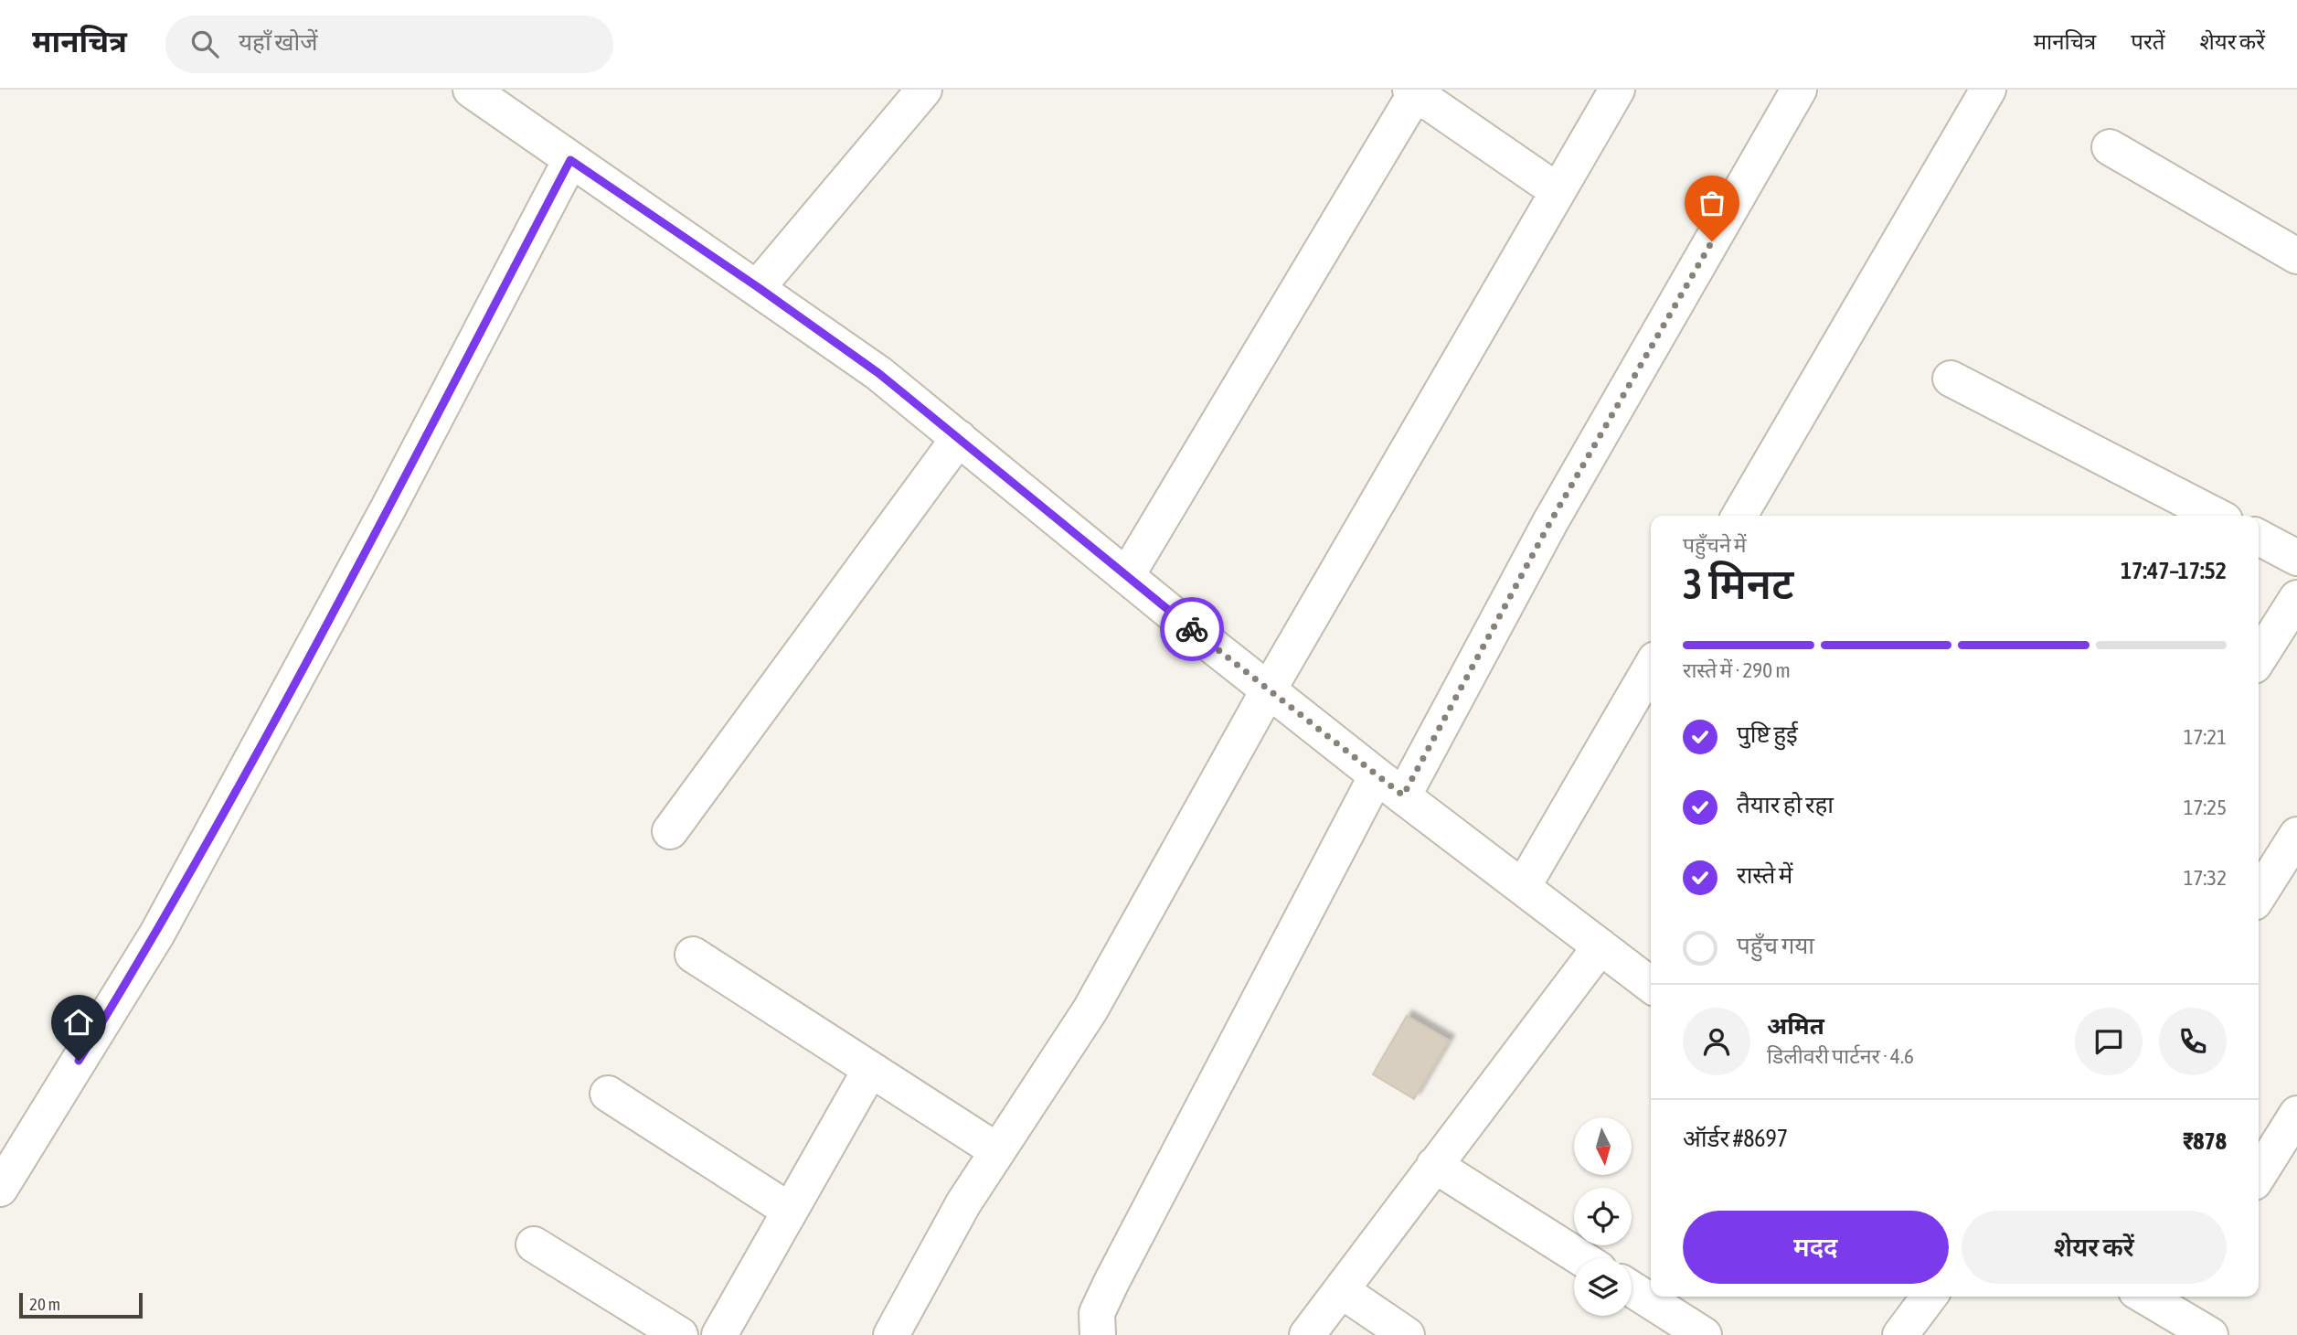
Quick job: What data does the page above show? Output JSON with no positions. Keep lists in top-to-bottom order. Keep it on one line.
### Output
{"scale_bar":"20 m","north":"bottom","page":{"header":"मानचित्र","search":"यहाँ खोजें","nav":["मानचित्र","परतें","शेयर करें"],"heading":["3 मिनट","पहुँचने में","17:47–17:52"],"panel":["अमित","डिलीवरी पार्टनर · 4.6","ऑर्डर #8697","₹878"],"bar":"रास्ते में · 290 m","list":[["पुष्टि हुई","17:21"],["तैयार हो रहा","17:25"],["रास्ते में","17:32"],"पहुँच गया"],"buttons":["मदद","शेयर करें"],"scale":"20 m"}}
